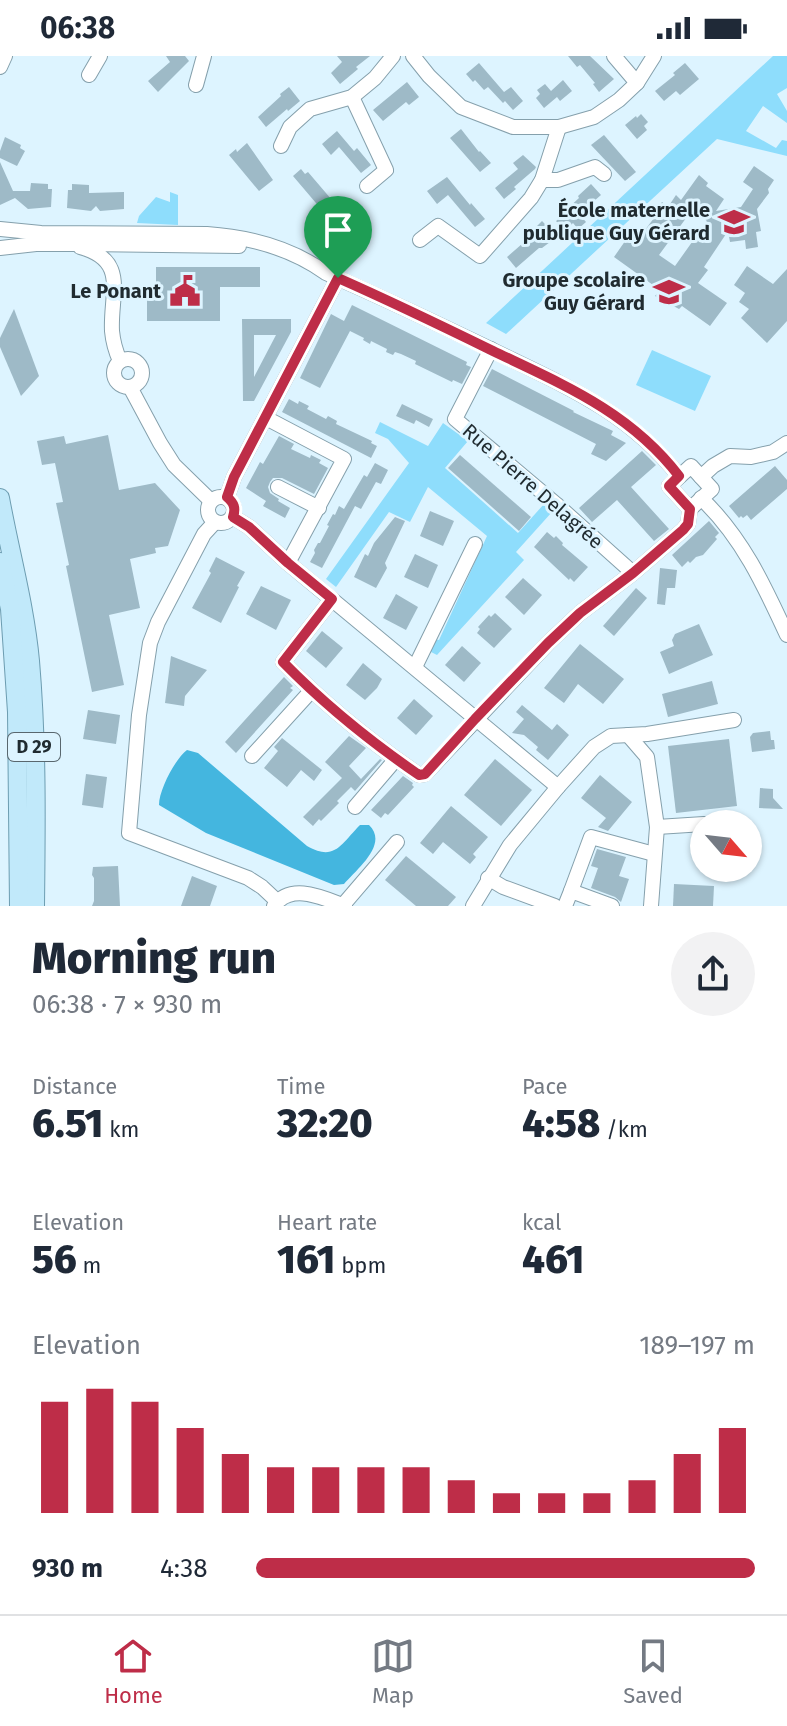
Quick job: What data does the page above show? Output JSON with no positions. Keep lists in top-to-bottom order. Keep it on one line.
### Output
{"streets":{"main road":["D 29"],"street":["Rue Pierre Delagrée"]},"places":{"school or university":["École maternelle publique Guy Gérard","Groupe scolaire Guy Gérard"],"public building":["Le Ponant"]},"north":"bottom right","page":{"status":"06:38","heading":["Morning run","06:38 · 7 × 930 m"],"stats":[["Distance","6.51 km"],["Time","32:20"],["Pace","4:58 /km"],["Elevation","56 m"],["Heart rate","161 bpm"],["kcal","461"]],"chart":["Elevation","189–197 m"],"list":[{"name":"930 m","note":"4:38"}],"tabs":["Home","Map","Saved"]}}
